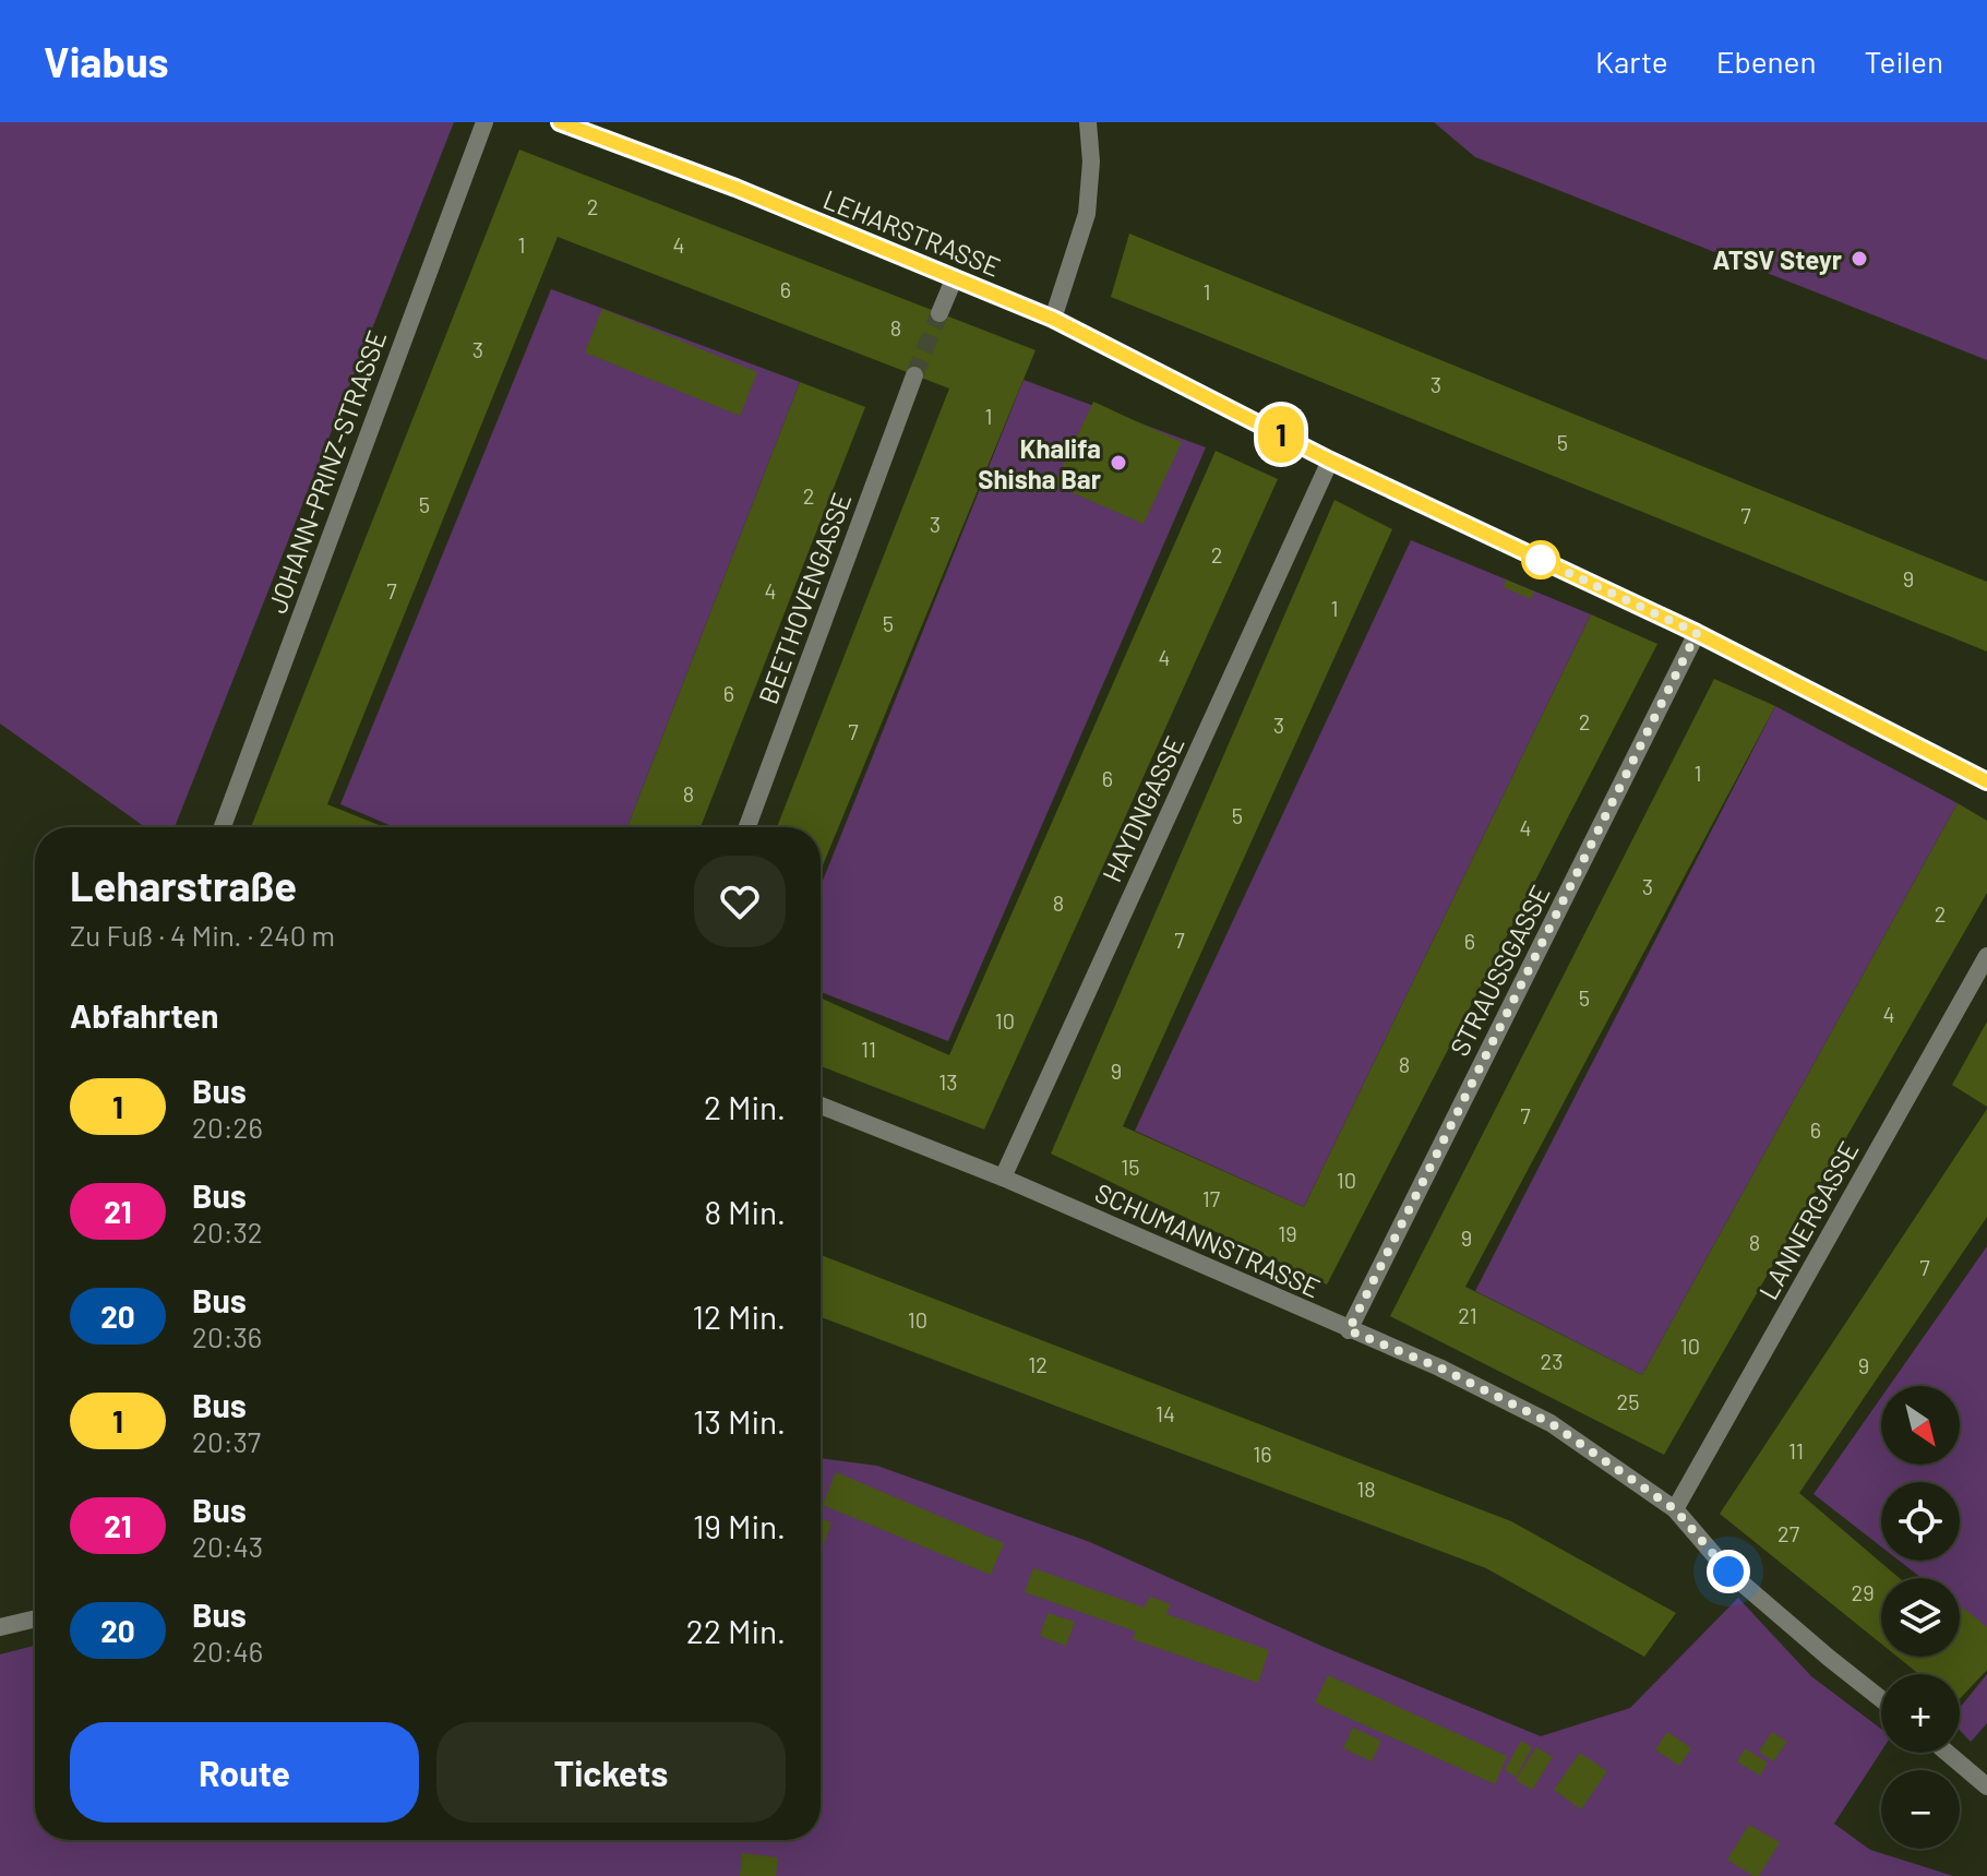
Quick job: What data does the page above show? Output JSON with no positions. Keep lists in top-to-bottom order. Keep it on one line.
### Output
{"streets":{"street":["LEHARSTRASSE","JOHANN-PRINZ-STRASSE","BEETHOVENGASSE","HAYDNGASSE","STRAUSSGASSE","LANNERGASSE","SCHUMANNSTRASSE"]},"crossings":[["LEHARSTRASSE","HAYDNGASSE"],["LEHARSTRASSE","STRAUSSGASSE"],["HAYDNGASSE","SCHUMANNSTRASSE"],["STRAUSSGASSE","SCHUMANNSTRASSE"],["LANNERGASSE","SCHUMANNSTRASSE"]],"places":["ATSV Steyr","Khalifa Shisha Bar"],"lines":["bus line 1"],"house_numbers":["2","1","4","6","1","8","3","3","1","5","2","5","7","3","2","9","7","4","1","5","4","6","2","3","7","1","6","8","5","4","3","8","2","7","6","5","4","10","11","8","9","13","7","6","15","10","17","19","9","8","7","21","10","10","23","12","9","25","14","11","16","18","27","29"],"north":"bottom right","page":{"header":"Viabus","nav":["Karte","Ebenen","Teilen"],"on_map":"1","heading":[["Leharstraße","Zu Fuß · 4 Min. · 240 m"],"Abfahrten"],"list":[{"mark":"1","name":"Bus","note":"20:26","value":"2 Min."},{"mark":"21","name":"Bus","note":"20:32","value":"8 Min."},{"mark":"20","name":"Bus","note":"20:36","value":"12 Min."},{"mark":"1","name":"Bus","note":"20:37","value":"13 Min."},{"mark":"21","name":"Bus","note":"20:43","value":"19 Min."},{"mark":"20","name":"Bus","note":"20:46","value":"22 Min."}],"map_buttons":["+","−"],"buttons":["Route","Tickets"]}}
